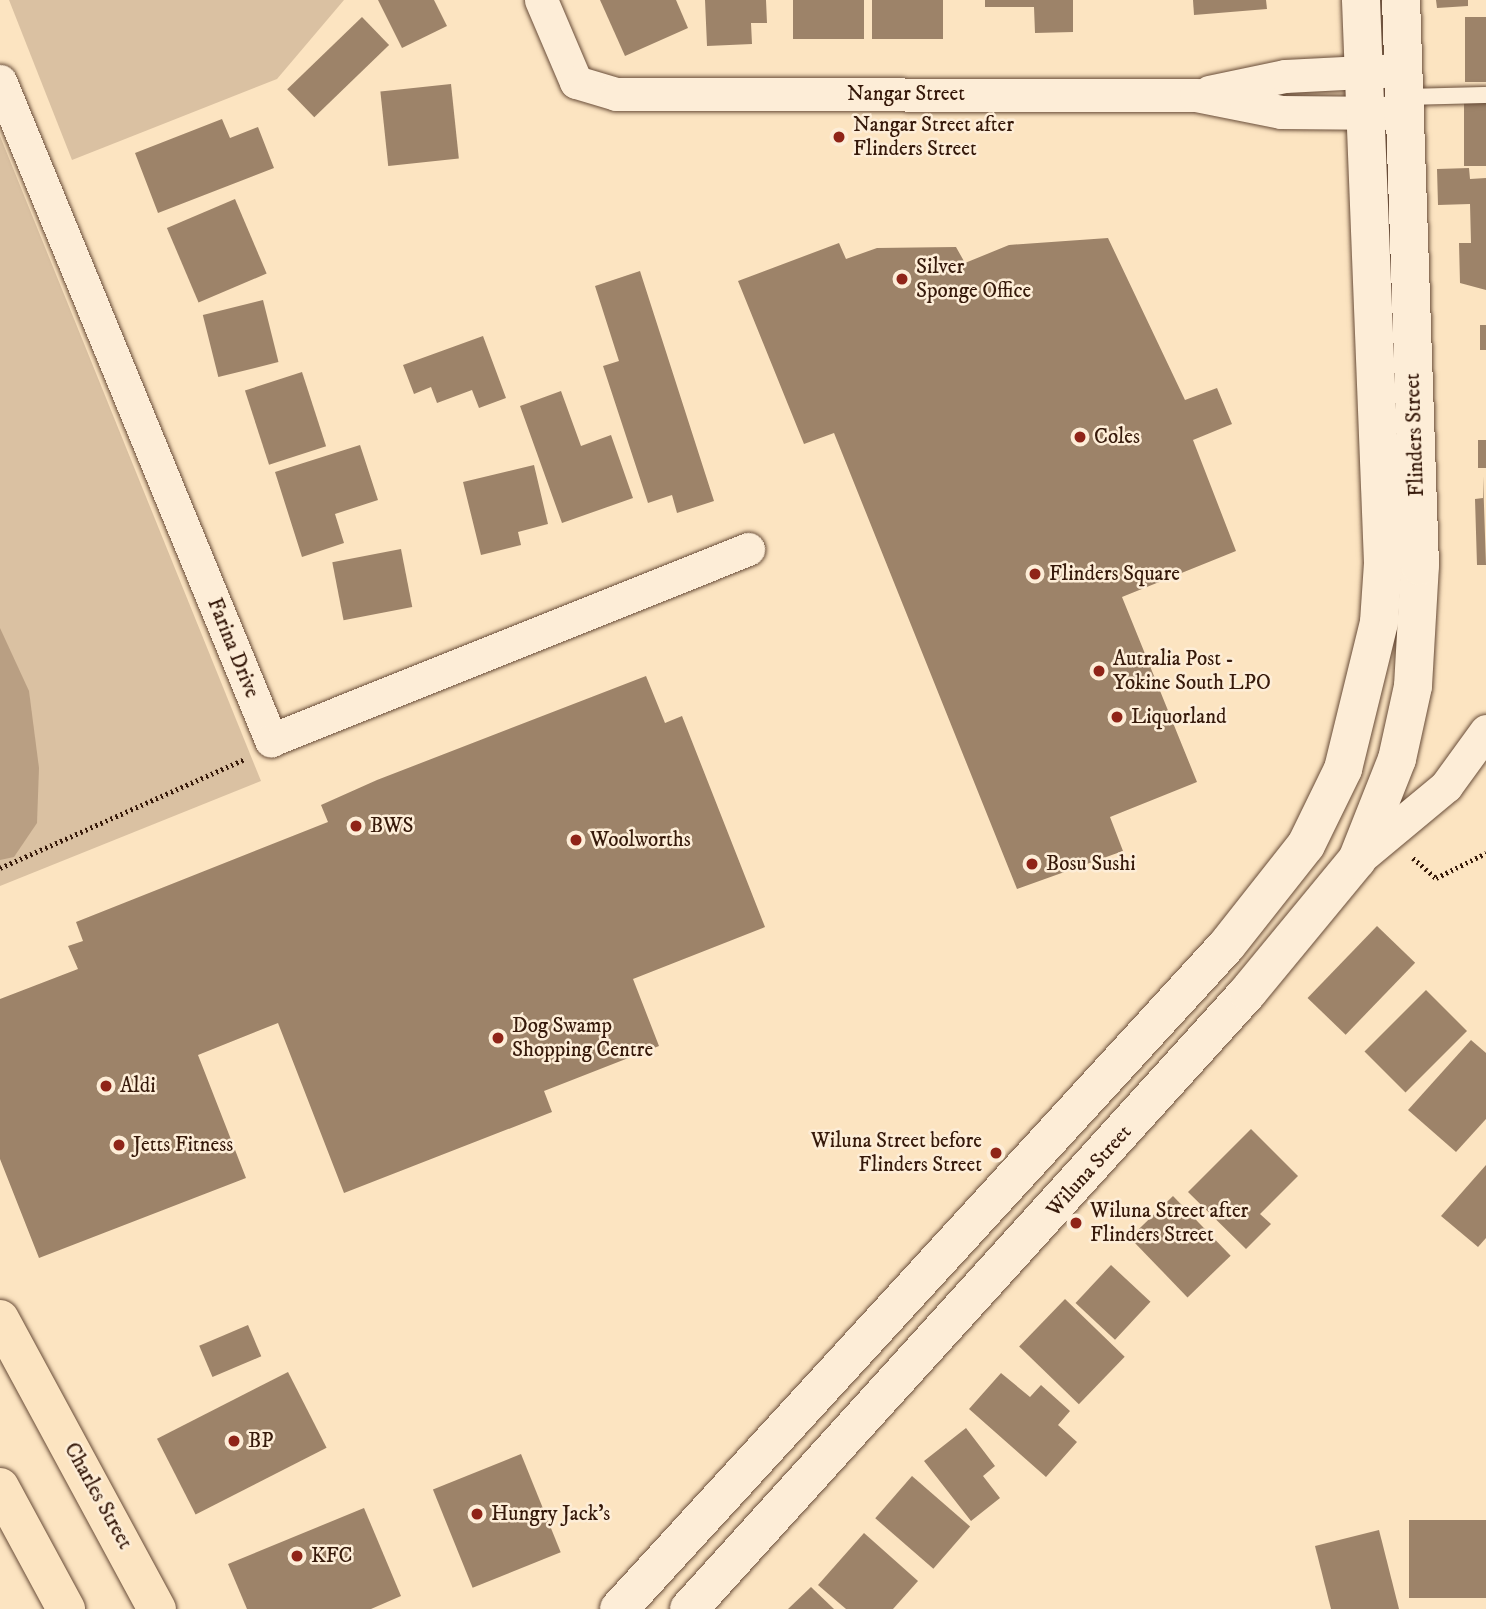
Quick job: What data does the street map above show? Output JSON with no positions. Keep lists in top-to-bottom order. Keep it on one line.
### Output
{"streets":{"highway":["Charles Street"],"main road":["Flinders Street","Wiluna Street"],"street":["Nangar Street","Farina Drive"]},"crossings":[["Nangar Street","Flinders Street"],["Flinders Street","Wiluna Street"]],"places":["Nangar Street after Flinders Street","Silver Sponge Office","Coles","Flinders Square","Autralia Post - Yokine South LPO","Liquorland","BWS","Woolworths","Bosu Sushi","Dog Swamp Shopping Centre","Aldi","Jetts Fitness","Wiluna Street before Flinders Street","Wiluna Street after Flinders Street","BP","Hungry Jack's","KFC"]}
